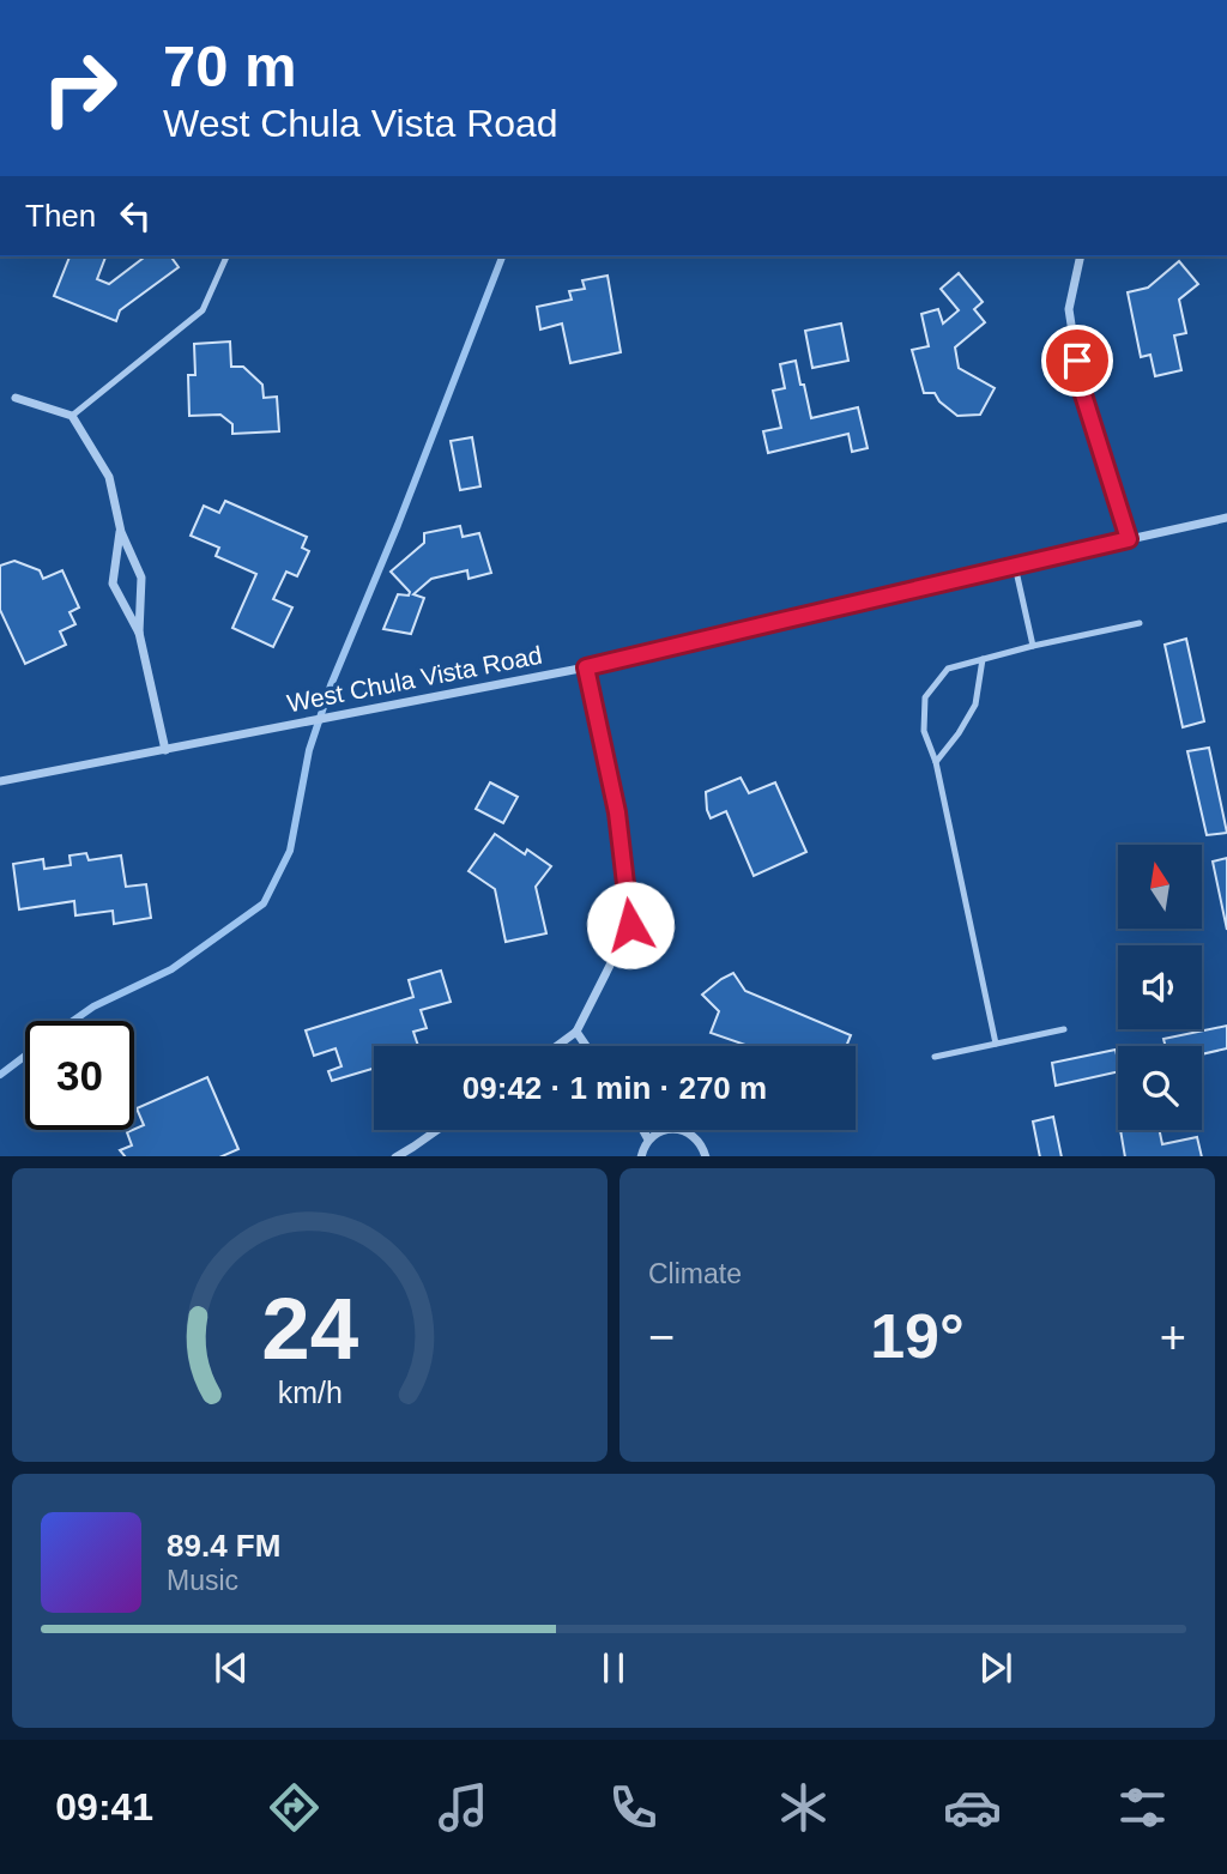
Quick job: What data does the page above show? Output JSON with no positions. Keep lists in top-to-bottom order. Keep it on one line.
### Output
{"streets":{"street":["West Chula Vista Road"]},"north":"top","page":{"turn":["70 m","West Chula Vista Road"],"then":"Then","limit":"30","trip":"09:42 · 1 min · 270 m","tile":"Climate","heat":["−","19°","+"],"song":["89.4 FM","Music"],"tabs":"09:41","gauge":["24","km/h"]}}
